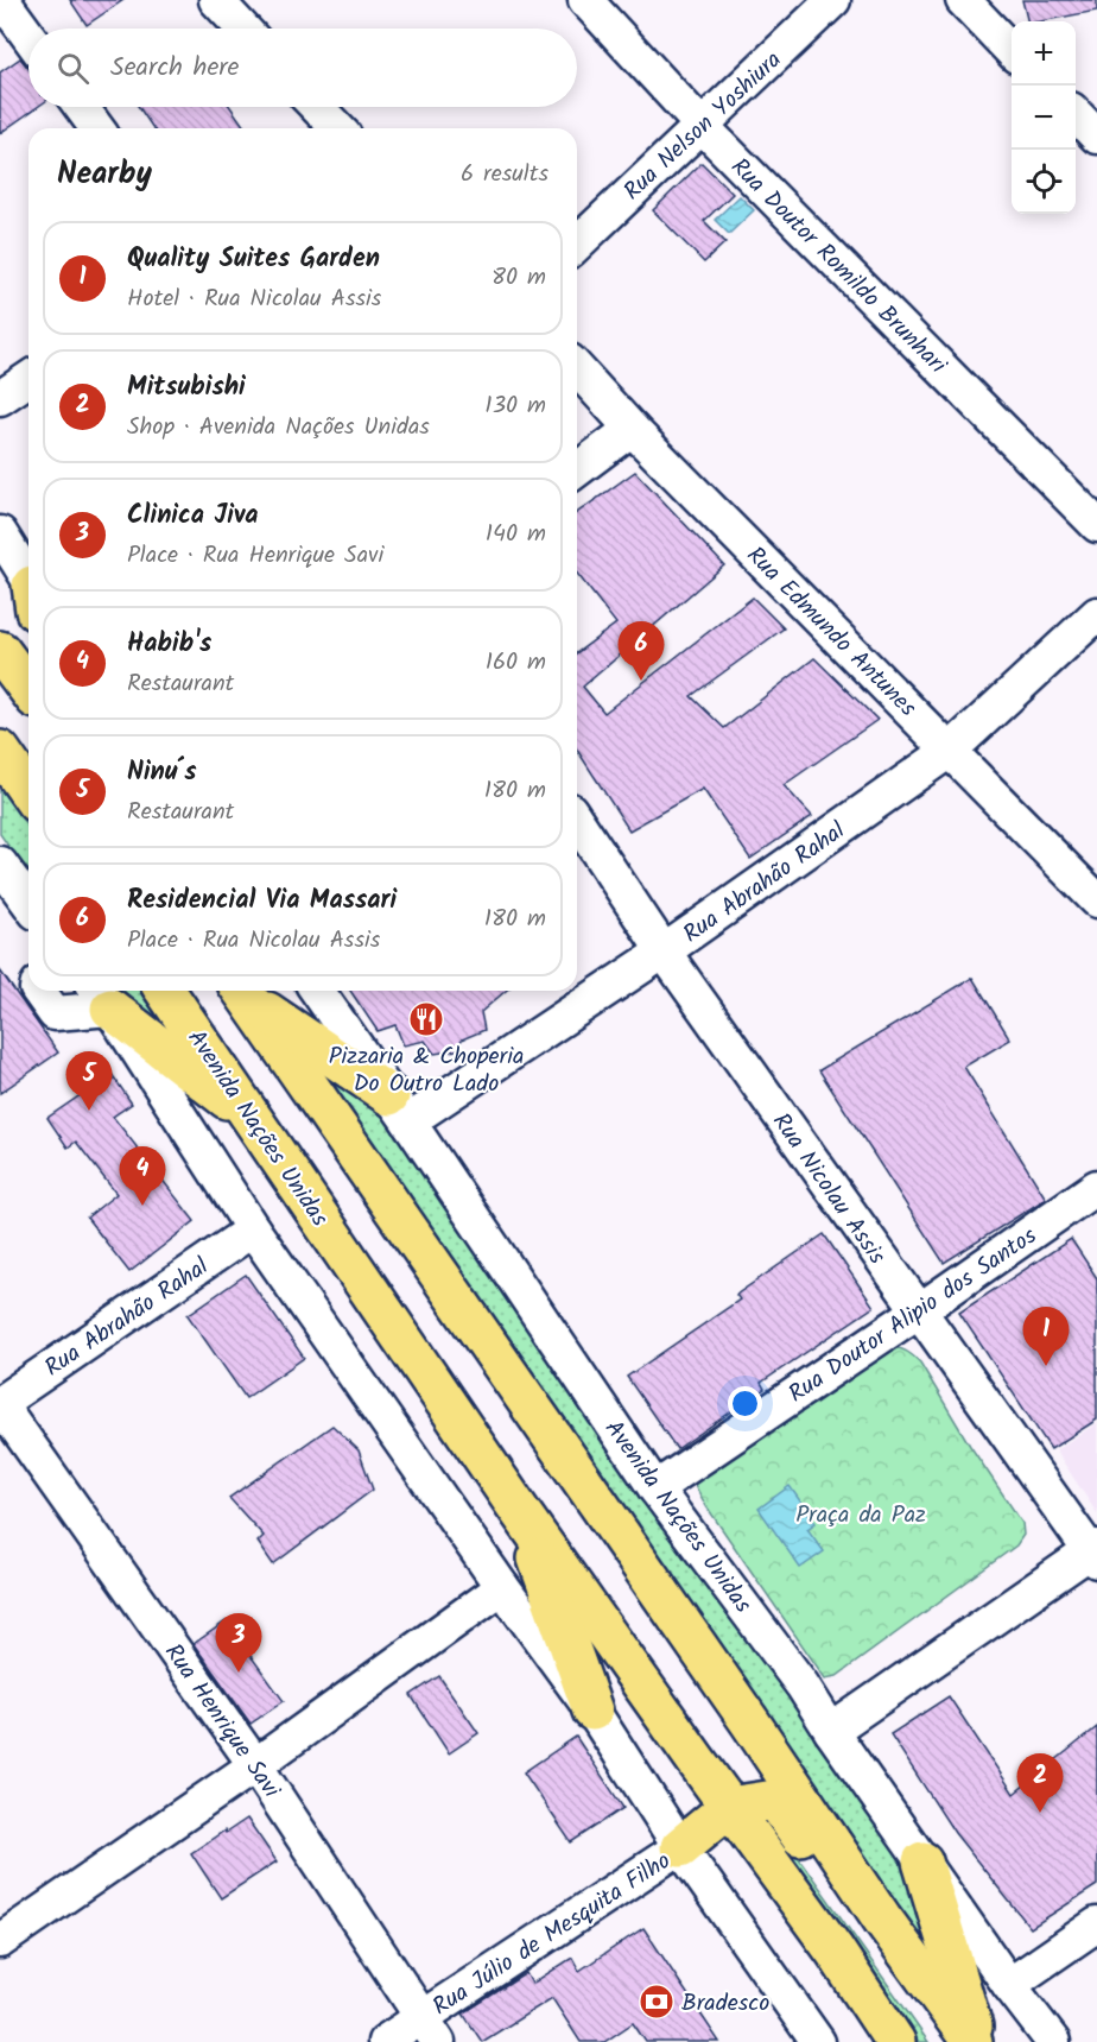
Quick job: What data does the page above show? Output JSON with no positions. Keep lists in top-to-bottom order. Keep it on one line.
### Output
{"streets":{"main road":["Avenida Nações Unidas"],"street":["Rua Nelson Yoshiura","Rua Doutor Romildo Brunhari","Rua Edmundo Antunes","Rua Abrahão Rahal","Rua Nicolau Assis","Rua Doutor Alipio dos Santos","Rua Henrique Savi","Rua Júlio de Mesquita Filho"]},"crossings":[["Rua Nelson Yoshiura","Rua Doutor Romildo Brunhari"],["Rua Edmundo Antunes","Rua Abrahão Rahal"],["Rua Abrahão Rahal","Avenida Nações Unidas"],["Rua Abrahão Rahal","Rua Nicolau Assis"],["Rua Abrahão Rahal","Rua Henrique Savi"],["Avenida Nações Unidas","Rua Doutor Alipio dos Santos"],["Rua Nicolau Assis","Rua Doutor Alipio dos Santos"],["Rua Henrique Savi","Rua Júlio de Mesquita Filho"]],"parks":["Praça da Paz"],"places":{"restaurant":["Pizzaria & Choperia Do Outro Lado"],"bank":["Bradesco"]},"page":{"map_buttons":["+","−"],"search":"Search here","heading":["Nearby","6 results"],"list":[{"mark":"1","name":"Quality Suites Garden","note":"Hotel · Rua Nicolau Assis","value":"80 m"},{"mark":"2","name":"Mitsubishi","note":"Shop · Avenida Nações Unidas","value":"130 m"},{"mark":"3","name":"Clinica Jiva","note":"Place · Rua Henrique Savi","value":"140 m"},{"mark":"4","name":"Habib's","note":"Restaurant","value":"160 m"},{"mark":"5","name":"Ninu´s","note":"Restaurant","value":"180 m"},{"mark":"6","name":"Residencial Via Massari","note":"Place · Rua Nicolau Assis","value":"180 m"}],"pins":["6","5","4","1","3","2"]}}
